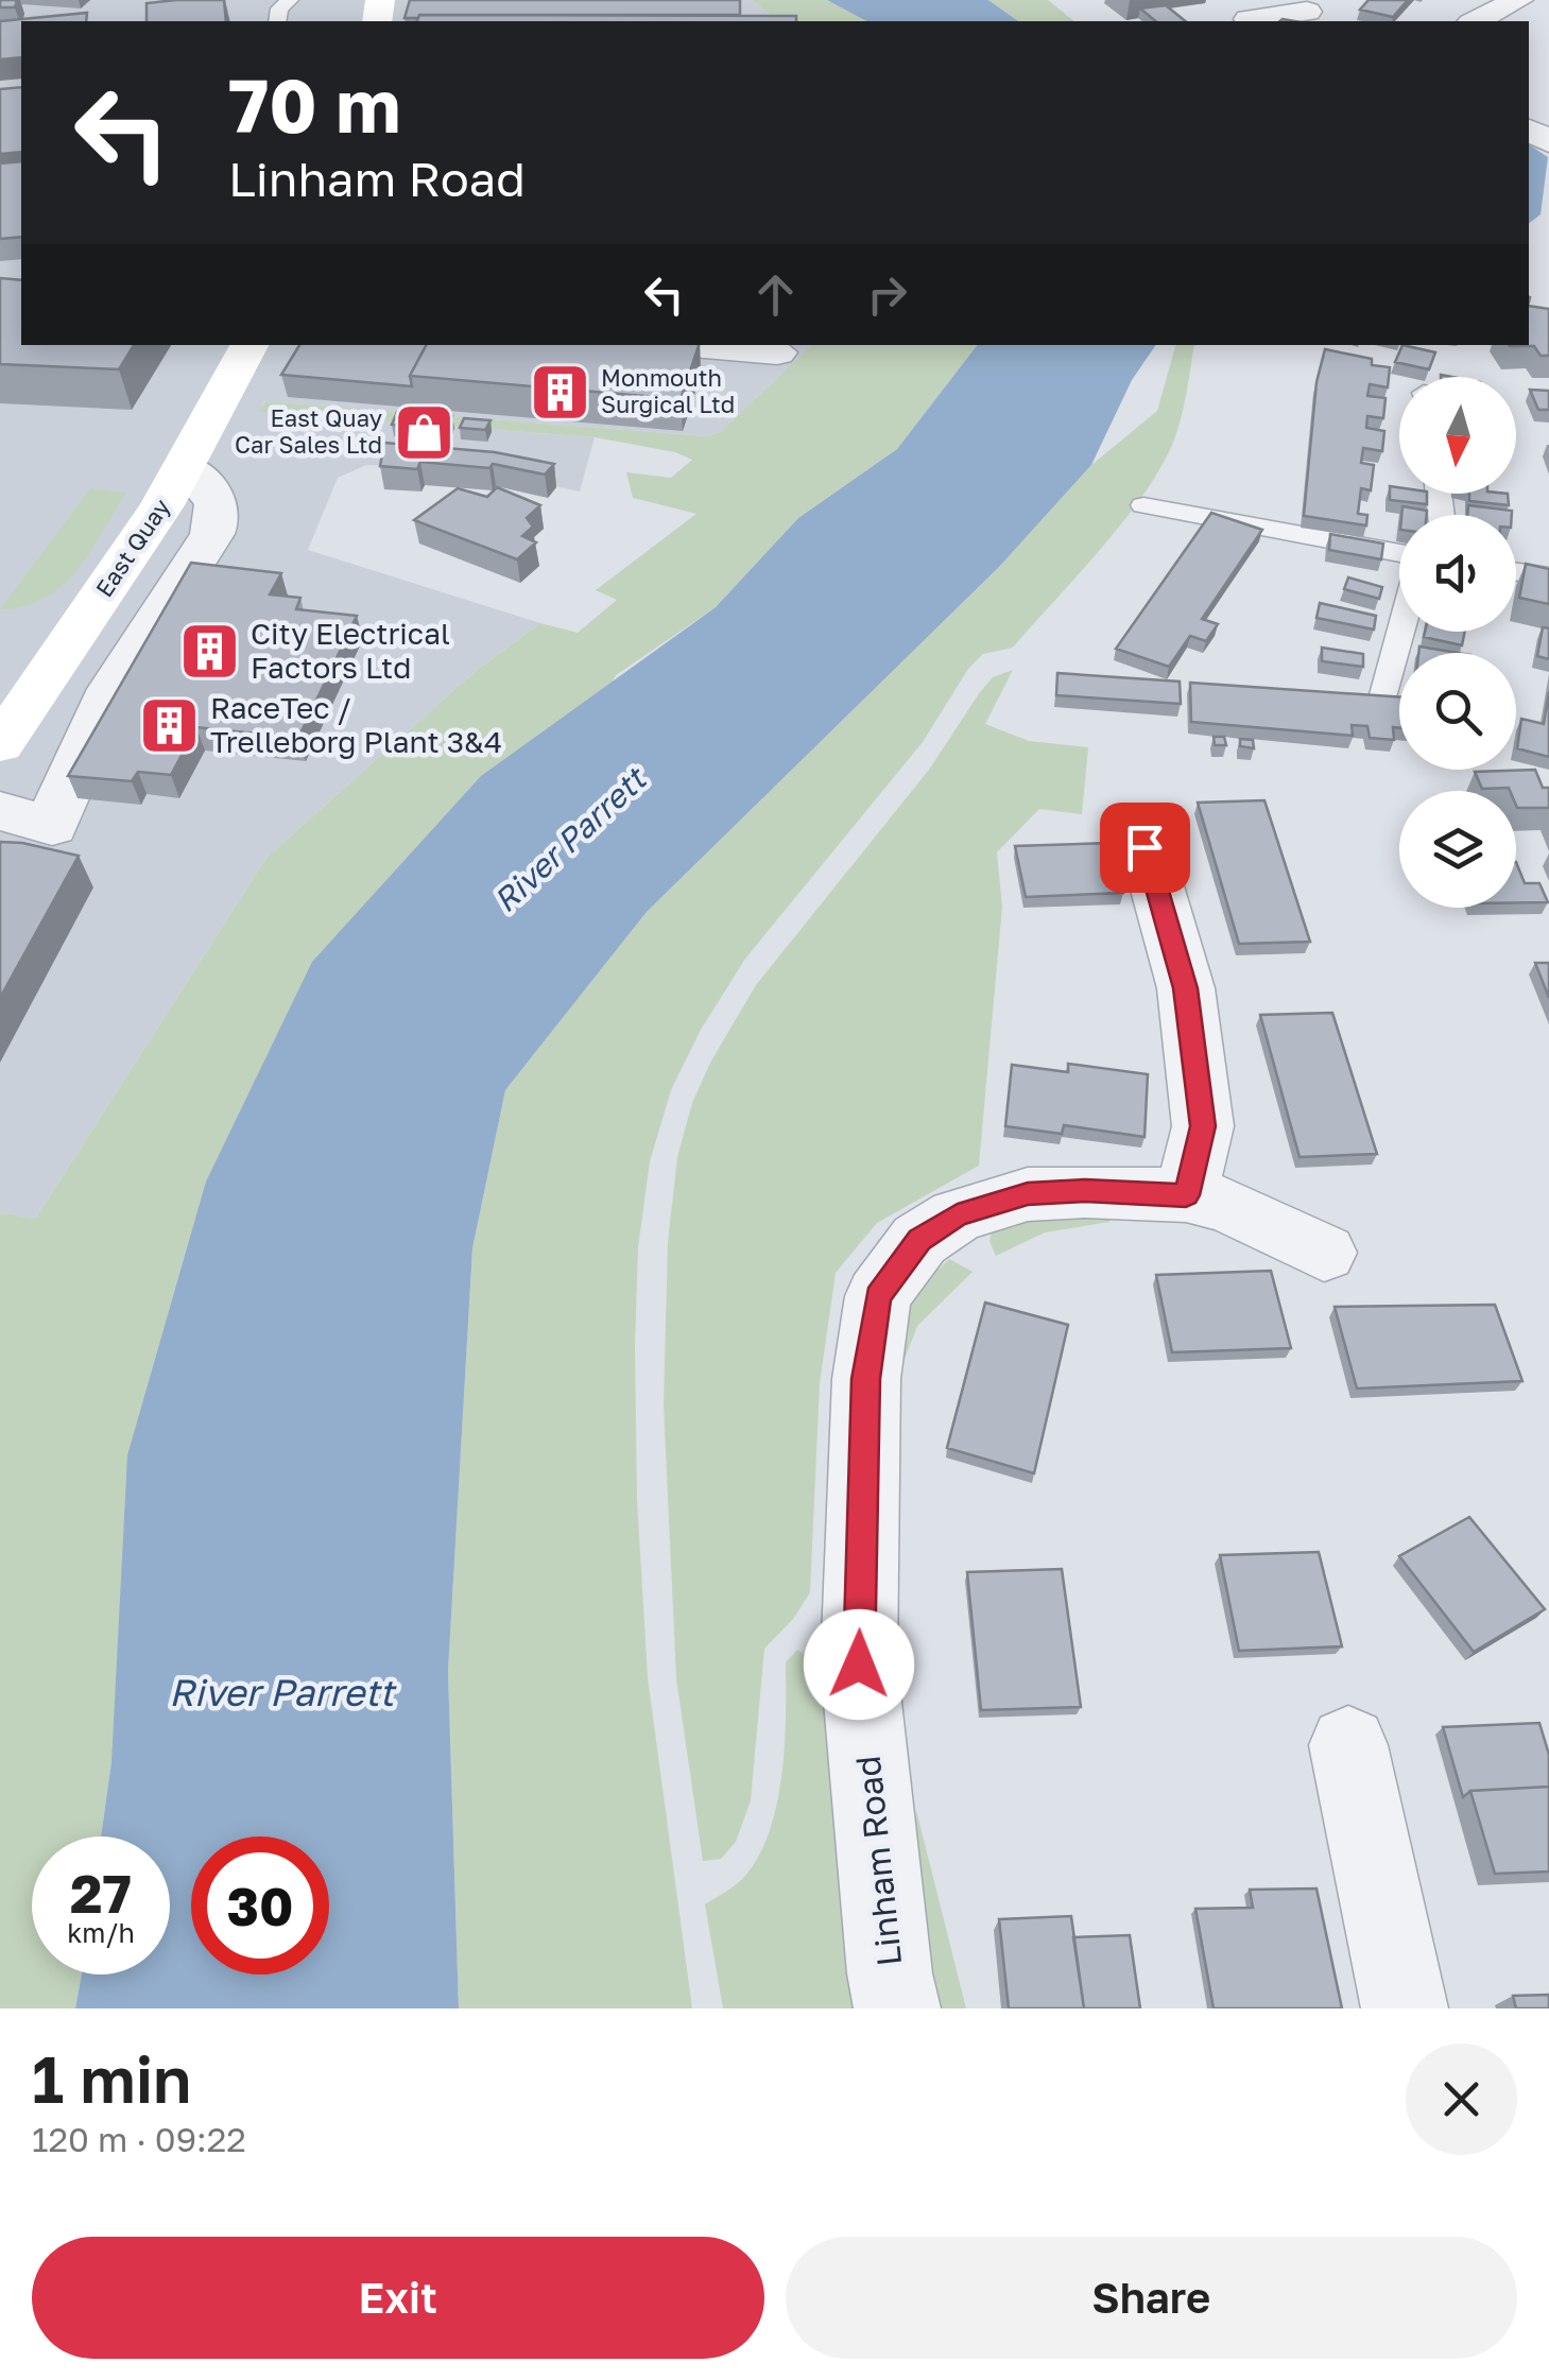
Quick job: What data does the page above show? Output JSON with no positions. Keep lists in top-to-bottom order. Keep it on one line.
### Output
{"streets":{"street":["East Quay","Linham Road"]},"water":["River Parrett"],"places":{"building":["Monmouth Surgical Ltd","City Electrical Factors Ltd","RaceTec / Trelleborg Plant 3&4"],"shop":["East Quay Car Sales Ltd"]},"north":"bottom","page":{"turn":["70 m","Linham Road"],"speed":"27 km/h","limit":"30","heading":["1 min","120 m · 09:22"],"buttons":["Exit","Share"]}}
